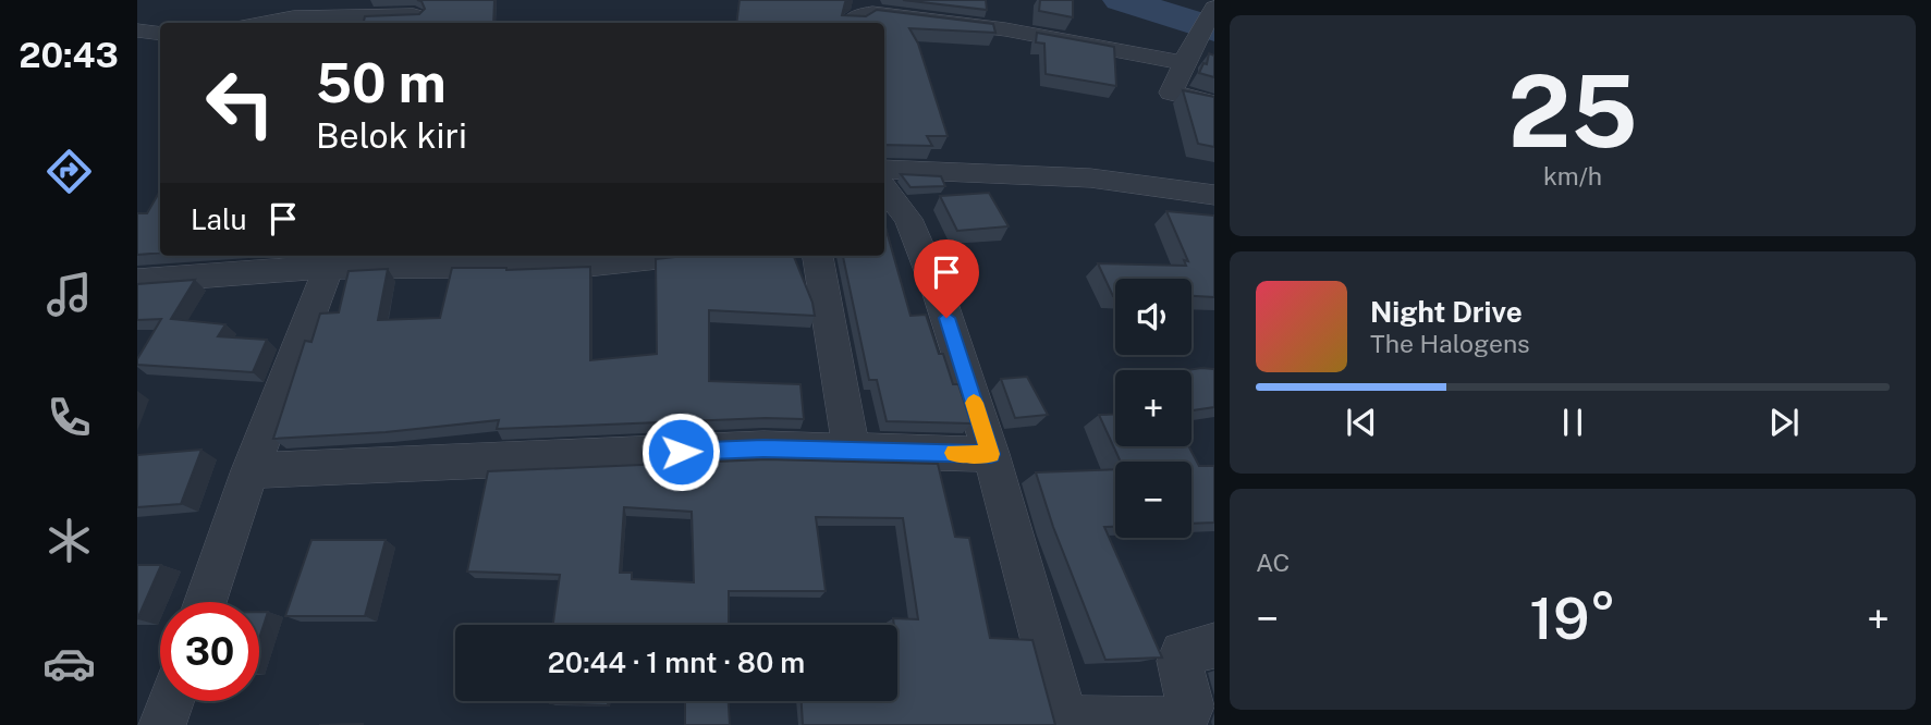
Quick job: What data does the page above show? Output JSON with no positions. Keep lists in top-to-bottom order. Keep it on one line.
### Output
{"page":{"tabs":"20:43","tile":[["25","km/h"],"AC"],"turn":["50 m","Belok kiri"],"then":"Lalu","map_buttons":["+","−"],"song":["Night Drive","The Halogens"],"heat":["−","19°","+"],"limit":"30","trip":"20:44 · 1 mnt · 80 m"}}
